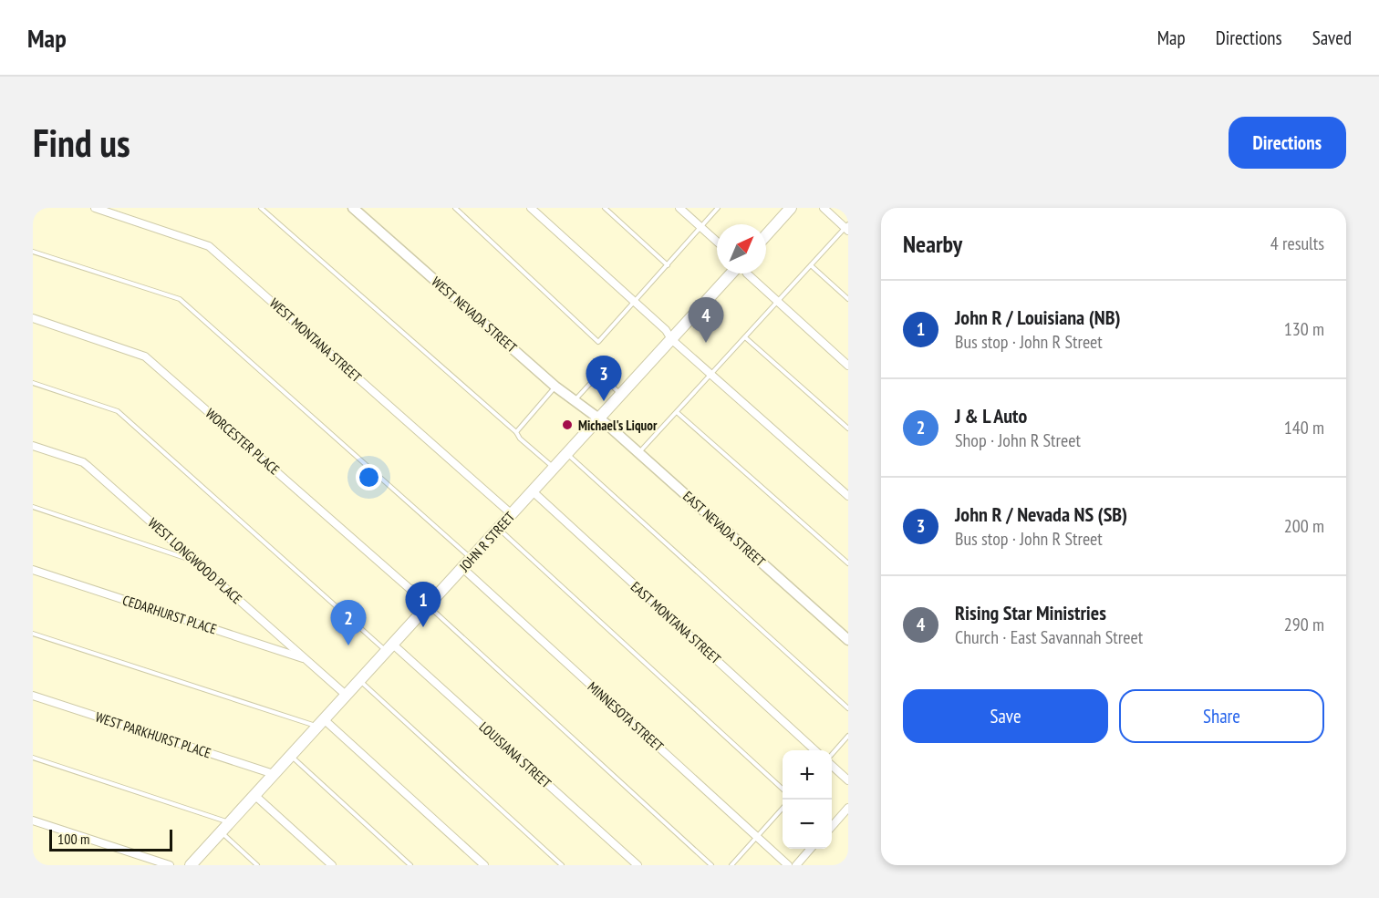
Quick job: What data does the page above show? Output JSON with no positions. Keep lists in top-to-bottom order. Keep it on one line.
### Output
{"streets":{"main road":["JOHN R STREET"],"street":["WEST NEVADA STREET","WEST MONTANA STREET","WORCESTER PLACE","EAST NEVADA STREET","WEST LONGWOOD PLACE","CEDARHURST PLACE","EAST MONTANA STREET","MINNESOTA STREET","WEST PARKHURST PLACE","LOUISIANA STREET"]},"crossings":[["WEST NEVADA STREET","EAST NEVADA STREET"],["WEST NEVADA STREET","JOHN R STREET"],["WEST MONTANA STREET","JOHN R STREET"],["WORCESTER PLACE","JOHN R STREET"],["EAST NEVADA STREET","JOHN R STREET"],["JOHN R STREET","WEST LONGWOOD PLACE"],["JOHN R STREET","EAST MONTANA STREET"],["JOHN R STREET","MINNESOTA STREET"],["JOHN R STREET","WEST PARKHURST PLACE"],["JOHN R STREET","LOUISIANA STREET"],["WEST LONGWOOD PLACE","CEDARHURST PLACE"]],"places":["Michael's Liquor"],"scale_bar":"100 m","north":"top right","page":{"header":"Map","nav":["Map","Directions","Saved"],"buttons":["Directions",["Save","Share"]],"title":"Find us","heading":["Nearby","4 results"],"list":[{"mark":"1","name":"John R / Louisiana (NB)","note":"Bus stop · John R Street","value":"130 m"},{"mark":"2","name":"J & L Auto","note":"Shop · John R Street","value":"140 m"},{"mark":"3","name":"John R / Nevada NS (SB)","note":"Bus stop · John R Street","value":"200 m"},{"mark":"4","name":"Rising Star Ministries","note":"Church · East Savannah Street","value":"290 m"}],"pins":["4","3","1","2"],"map_buttons":["+","−"],"scale":"100 m"}}
